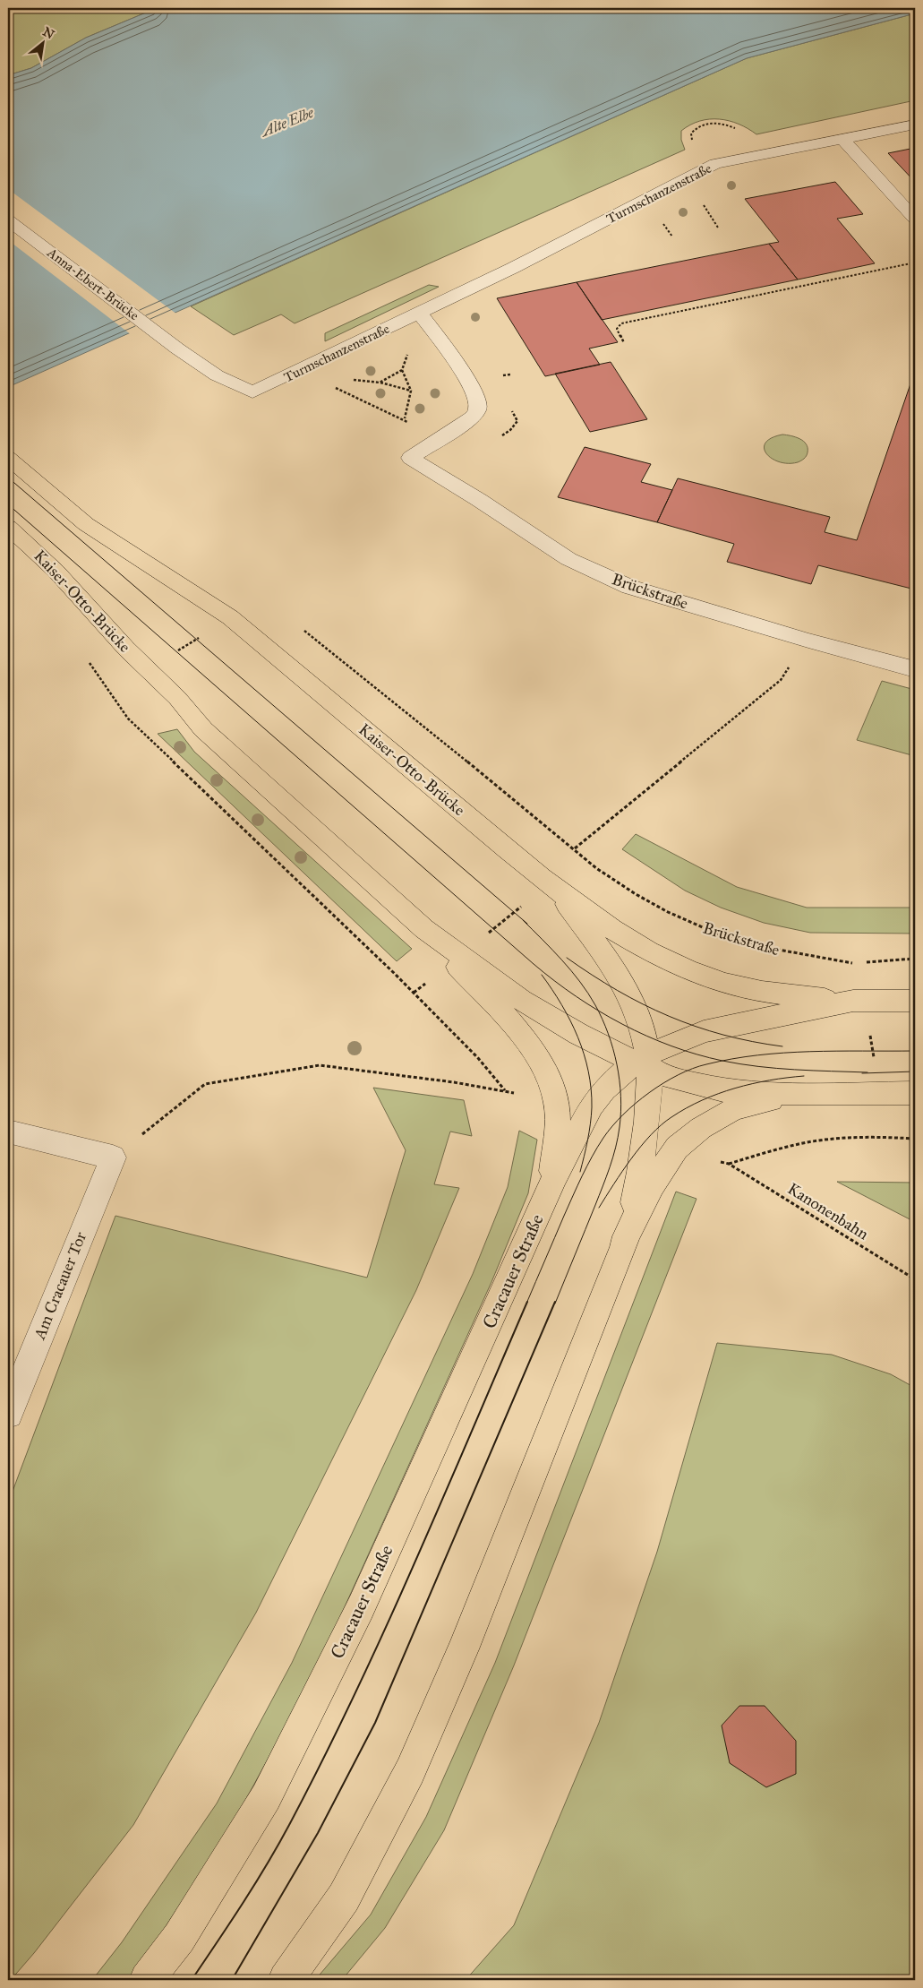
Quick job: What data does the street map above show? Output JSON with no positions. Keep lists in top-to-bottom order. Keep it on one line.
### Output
{"streets":{"main road":["Kaiser-Otto-Brücke","Cracauer Straße"],"street":["Turmschanzenstraße","Anna-Ebert-Brücke","Brückstraße","Am Cracauer Tor"],"path":["Kanonenbahn"]},"crossings":[["Turmschanzenstraße","Anna-Ebert-Brücke"],["Kaiser-Otto-Brücke","Cracauer Straße"]],"water":["Alte Elbe"],"north":"top right"}
